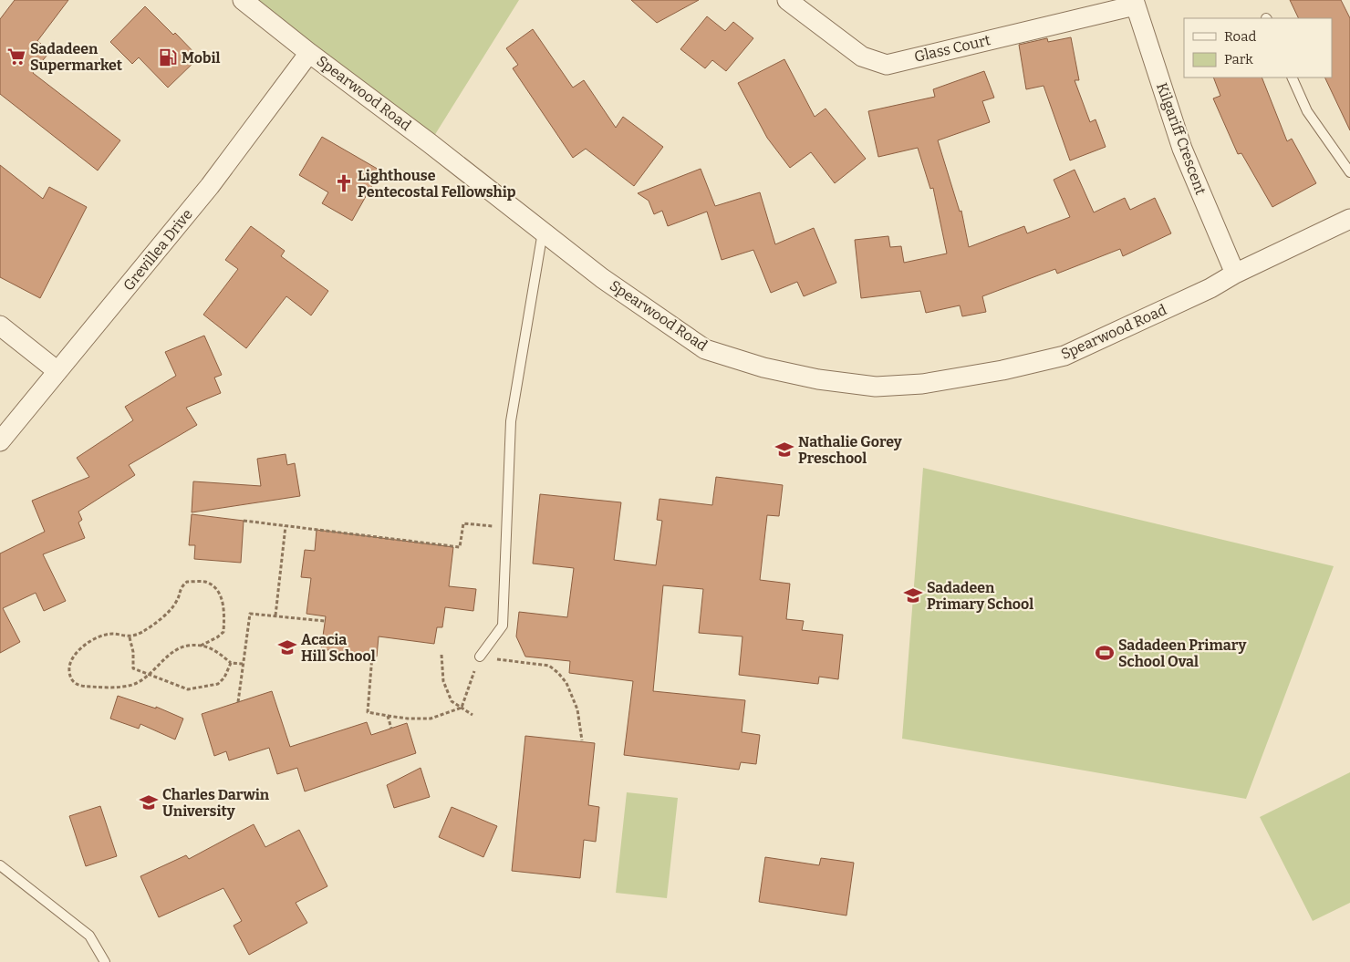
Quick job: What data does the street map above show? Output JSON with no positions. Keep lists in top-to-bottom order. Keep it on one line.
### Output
{"streets":{"street":["Glass Court","Spearwood Road","Kilgariff Crescent","Grevillea Drive"]},"crossings":[["Glass Court","Kilgariff Crescent"],["Spearwood Road","Kilgariff Crescent"],["Spearwood Road","Grevillea Drive"]],"places":{"supermarket":["Sadadeen Supermarket"],"fuel station":["Mobil"],"church":["Lighthouse Pentecostal Fellowship"],"school or university":["Nathalie Gorey Preschool","Sadadeen Primary School","Acacia Hill School","Charles Darwin University"],"sports":["Sadadeen Primary School Oval"]},"legend":["Road","Park"]}
